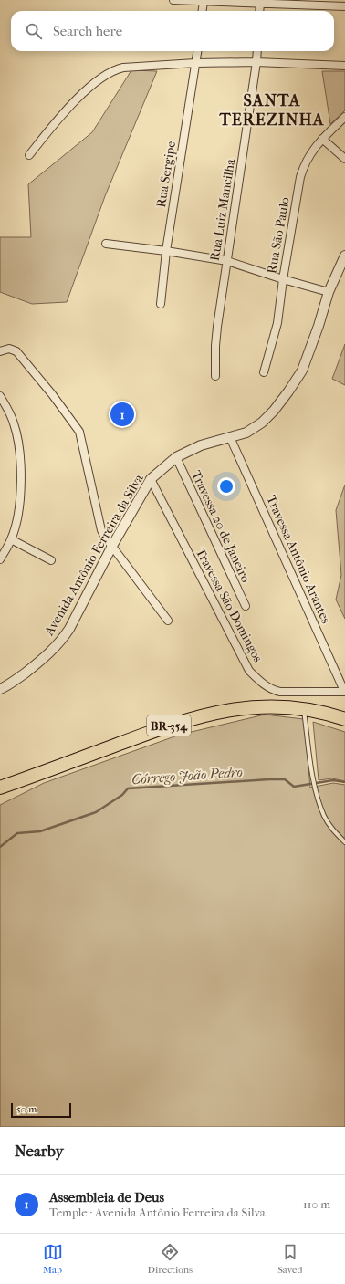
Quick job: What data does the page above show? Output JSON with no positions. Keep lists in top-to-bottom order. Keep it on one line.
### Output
{"streets":{"highway":["BR-354"],"street":["Rua Sergipe","Rua Luiz Mancilha","Rua São Paulo","Travessa 20 de Janeiro","Avenida Antônio Ferreira da Silva","Travessa Antônio Arantes","Travessa São Domingos"]},"crossings":[["Travessa 20 de Janeiro","Avenida Antônio Ferreira da Silva"],["Avenida Antônio Ferreira da Silva","Travessa Antônio Arantes"],["Avenida Antônio Ferreira da Silva","Travessa São Domingos"],["Travessa Antônio Arantes","Travessa São Domingos"]],"districts":["SANTA TEREZINHA"],"water":["Córrego João Pedro"],"scale_bar":"50 m","page":{"search":"Search here","pins":"1","scale":"50 m","heading":"Nearby","list":[{"mark":"1","name":"Assembleia de Deus","note":"Temple · Avenida Antônio Ferreira da Silva","value":"110 m"}],"nav":["Map","Directions","Saved"]}}
